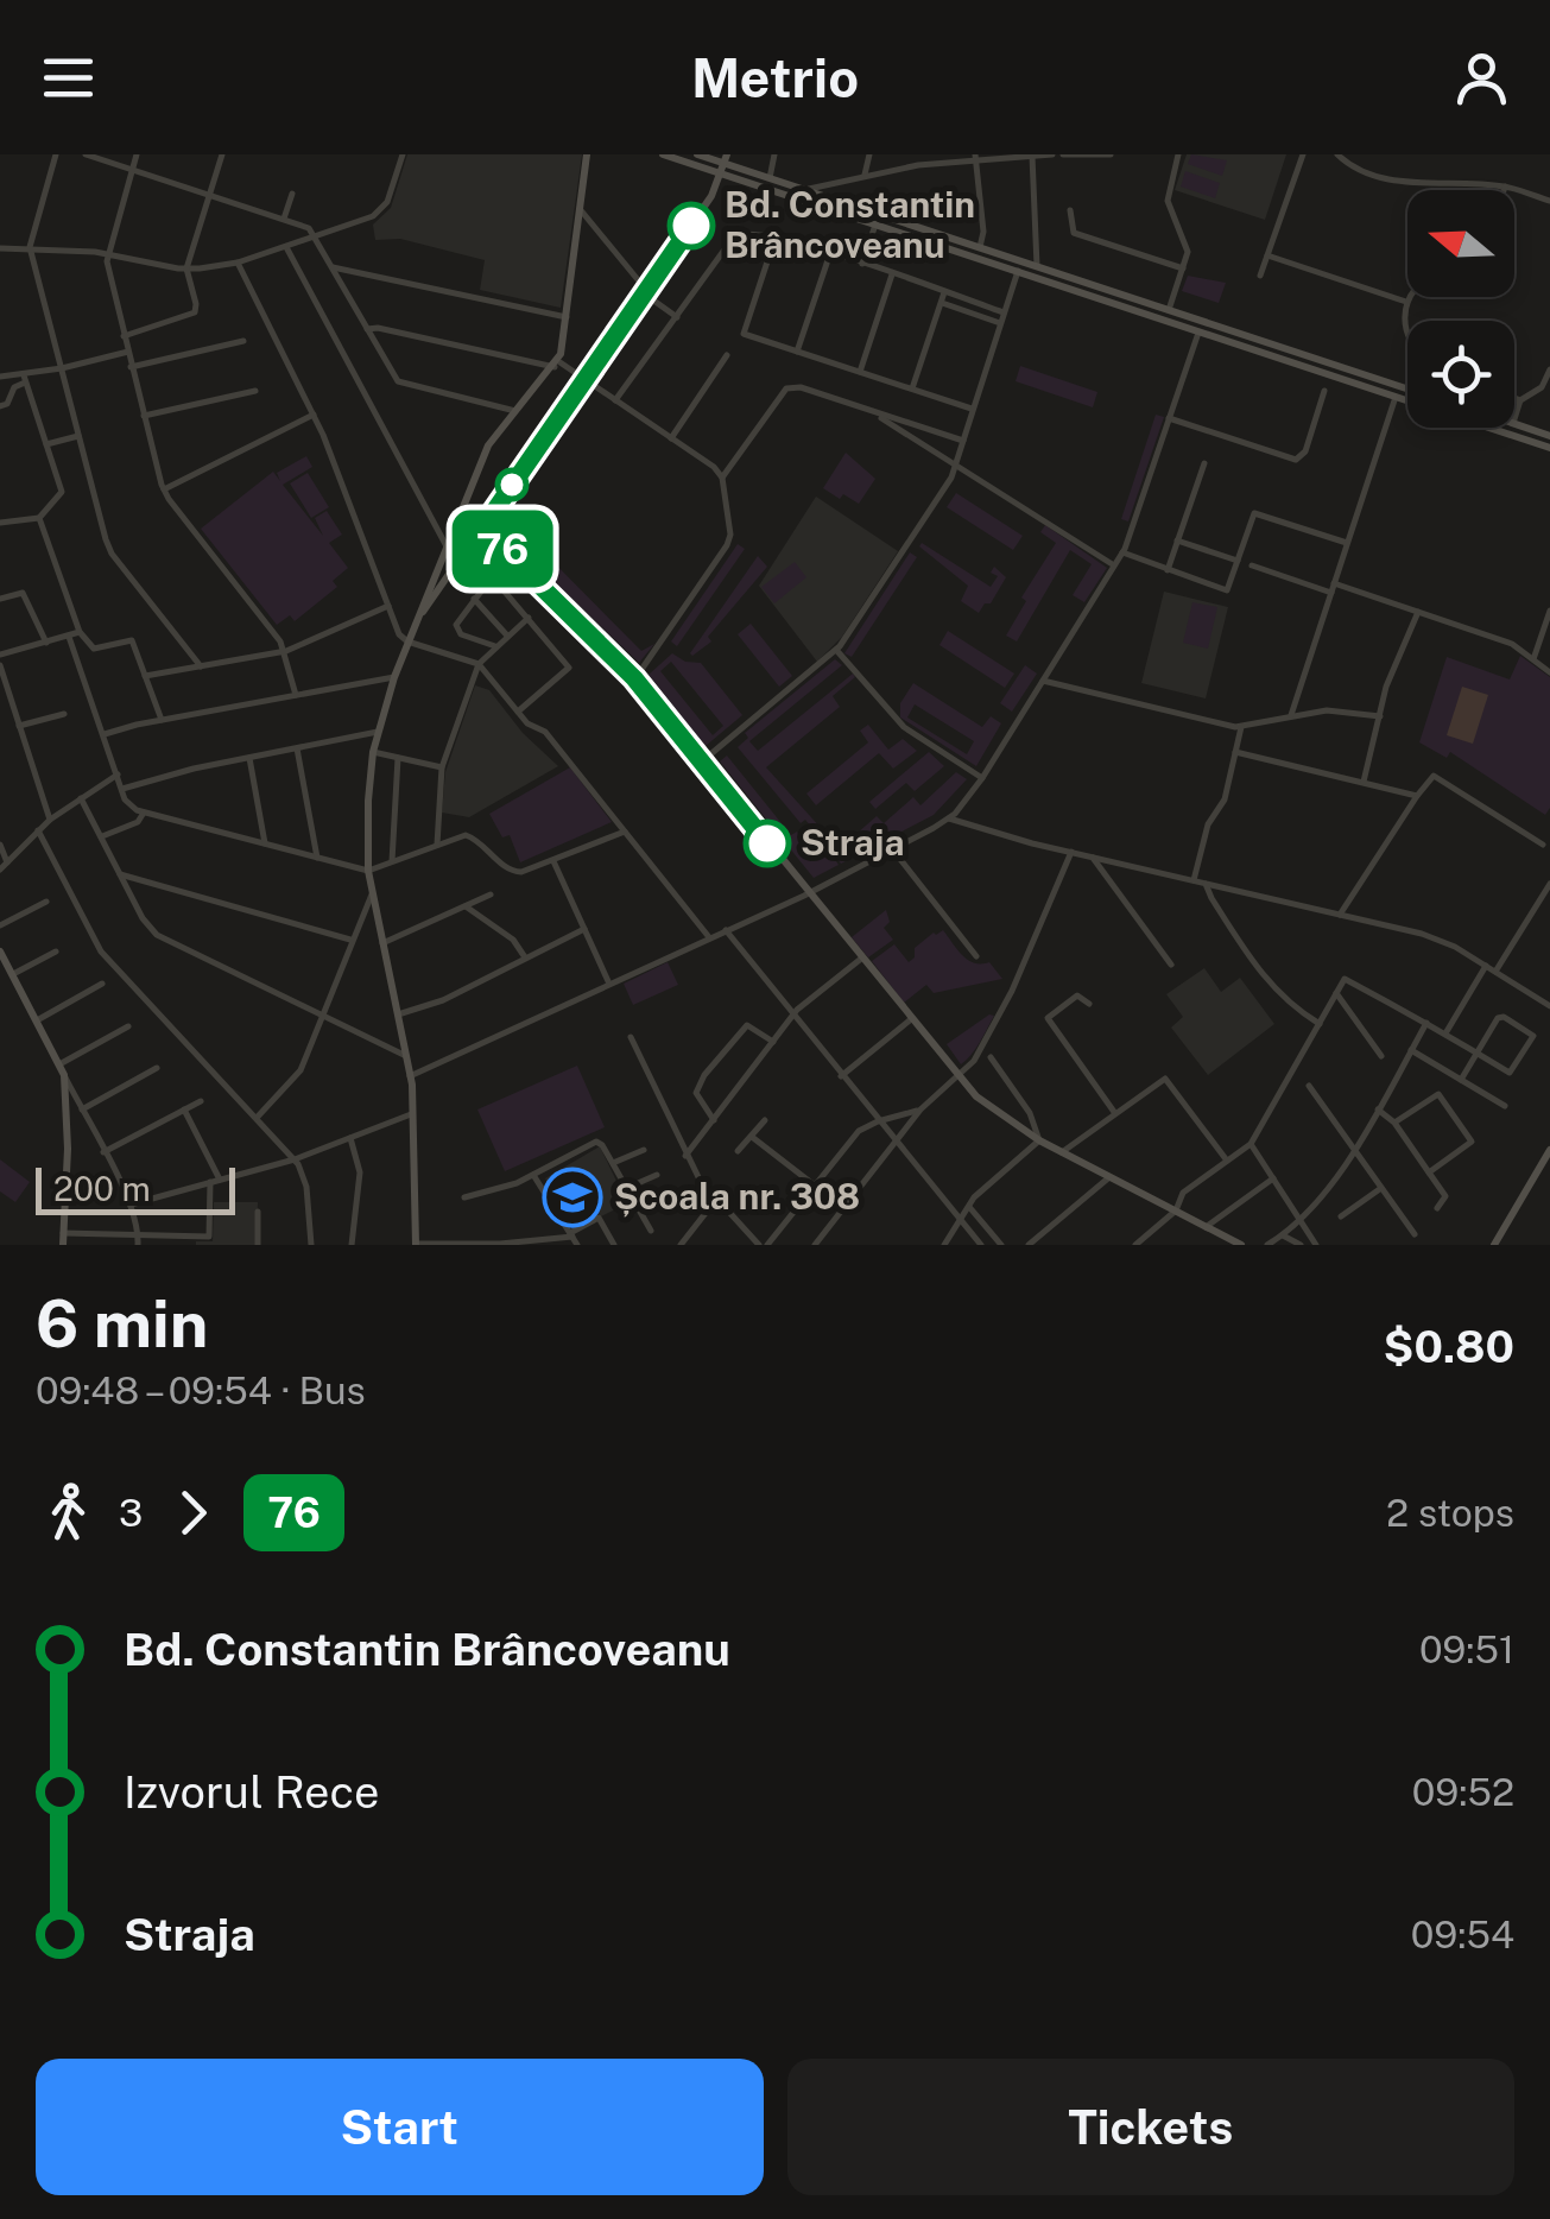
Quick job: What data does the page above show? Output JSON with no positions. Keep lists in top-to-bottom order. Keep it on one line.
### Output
{"places":{"other":["Bd. Constantin Brâncoveanu","Straja"],"school or university":["Școala nr. 308"]},"lines":["bus line 76"],"scale_bar":"200 m","north":"left","page":{"header":"Metrio","on_map":"76","scale":"200 m","heading":["6 min","09:48 – 09:54 · Bus","$0.80"],"legs":["3","76","2 stops"],"list":[{"name":"Bd. Constantin Brâncoveanu","value":"09:51"},{"name":"Izvorul Rece","value":"09:52"},{"name":"Straja","value":"09:54"}],"buttons":["Start","Tickets"]}}
